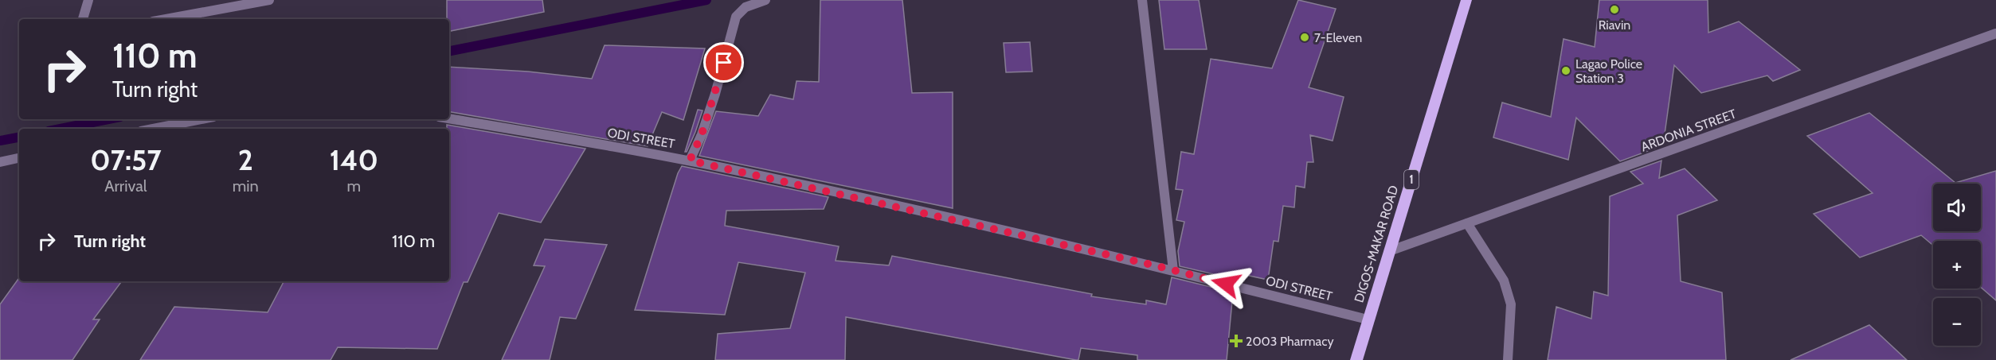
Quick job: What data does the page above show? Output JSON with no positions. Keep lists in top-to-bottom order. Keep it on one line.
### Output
{"streets":{"main road":["1","DIGOS-MAKAR ROAD"],"street":["ARDONIA STREET","ODI STREET"]},"crossings":[["ARDONIA STREET","DIGOS-MAKAR ROAD"],["ODI STREET","DIGOS-MAKAR ROAD"]],"places":{"other":["Riavin","7-Eleven","Lagao Police Station 3"],"health":["2003 Pharmacy"]},"page":{"turn":["110 m","Turn right"],"eta":["07:57","Arrival","2","min","140","m"],"map_buttons":["+","−"],"list":[{"name":"Turn right","value":"110 m"}]}}
